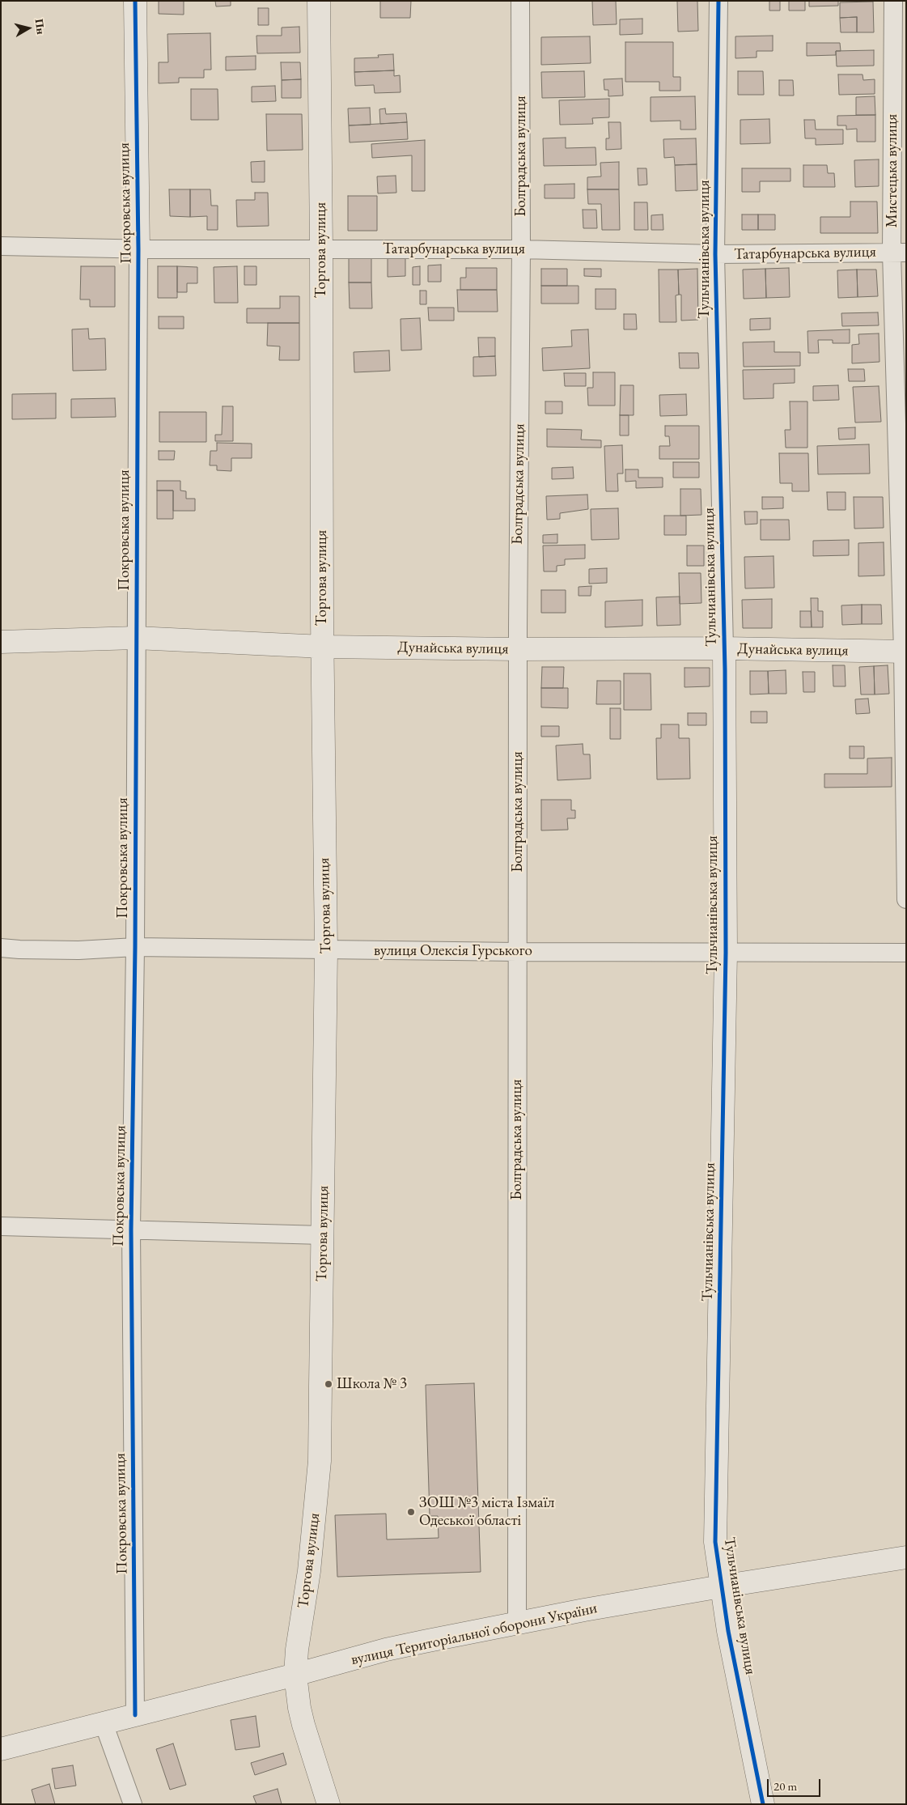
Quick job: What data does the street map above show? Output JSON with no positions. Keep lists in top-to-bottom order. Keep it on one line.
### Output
{"streets":{"main road":["Покровська вулиця","Тульчианівська вулиця","Торгова вулиця","Дунайська вулиця","вулиця Територіальної оборони України"],"street":["Болградська вулиця","Мистецька вулиця","Татарбунарська вулиця","вулиця Олексія Гурського"]},"crossings":[["Болградська вулиця","Татарбунарська вулиця"],["Болградська вулиця","Дунайська вулиця"],["Болградська вулиця","вулиця Олексія Гурського"],["Болградська вулиця","вулиця Територіальної оборони України"],["Мистецька вулиця","Татарбунарська вулиця"],["Мистецька вулиця","Дунайська вулиця"],["Покровська вулиця","Татарбунарська вулиця"],["Покровська вулиця","Дунайська вулиця"],["Покровська вулиця","вулиця Олексія Гурського"],["Покровська вулиця","вулиця Територіальної оборони України"],["Татарбунарська вулиця","Тульчианівська вулиця"],["Татарбунарська вулиця","Торгова вулиця"],["Тульчианівська вулиця","Дунайська вулиця"],["Тульчианівська вулиця","вулиця Олексія Гурського"],["Тульчианівська вулиця","вулиця Територіальної оборони України"],["Торгова вулиця","Дунайська вулиця"],["Торгова вулиця","вулиця Олексія Гурського"],["Торгова вулиця","вулиця Територіальної оборони України"]],"places":["Школа № 3","ЗОШ №3 міста Ізмаїл Одеської області"],"scale_bar":"20 m","north":"right"}
